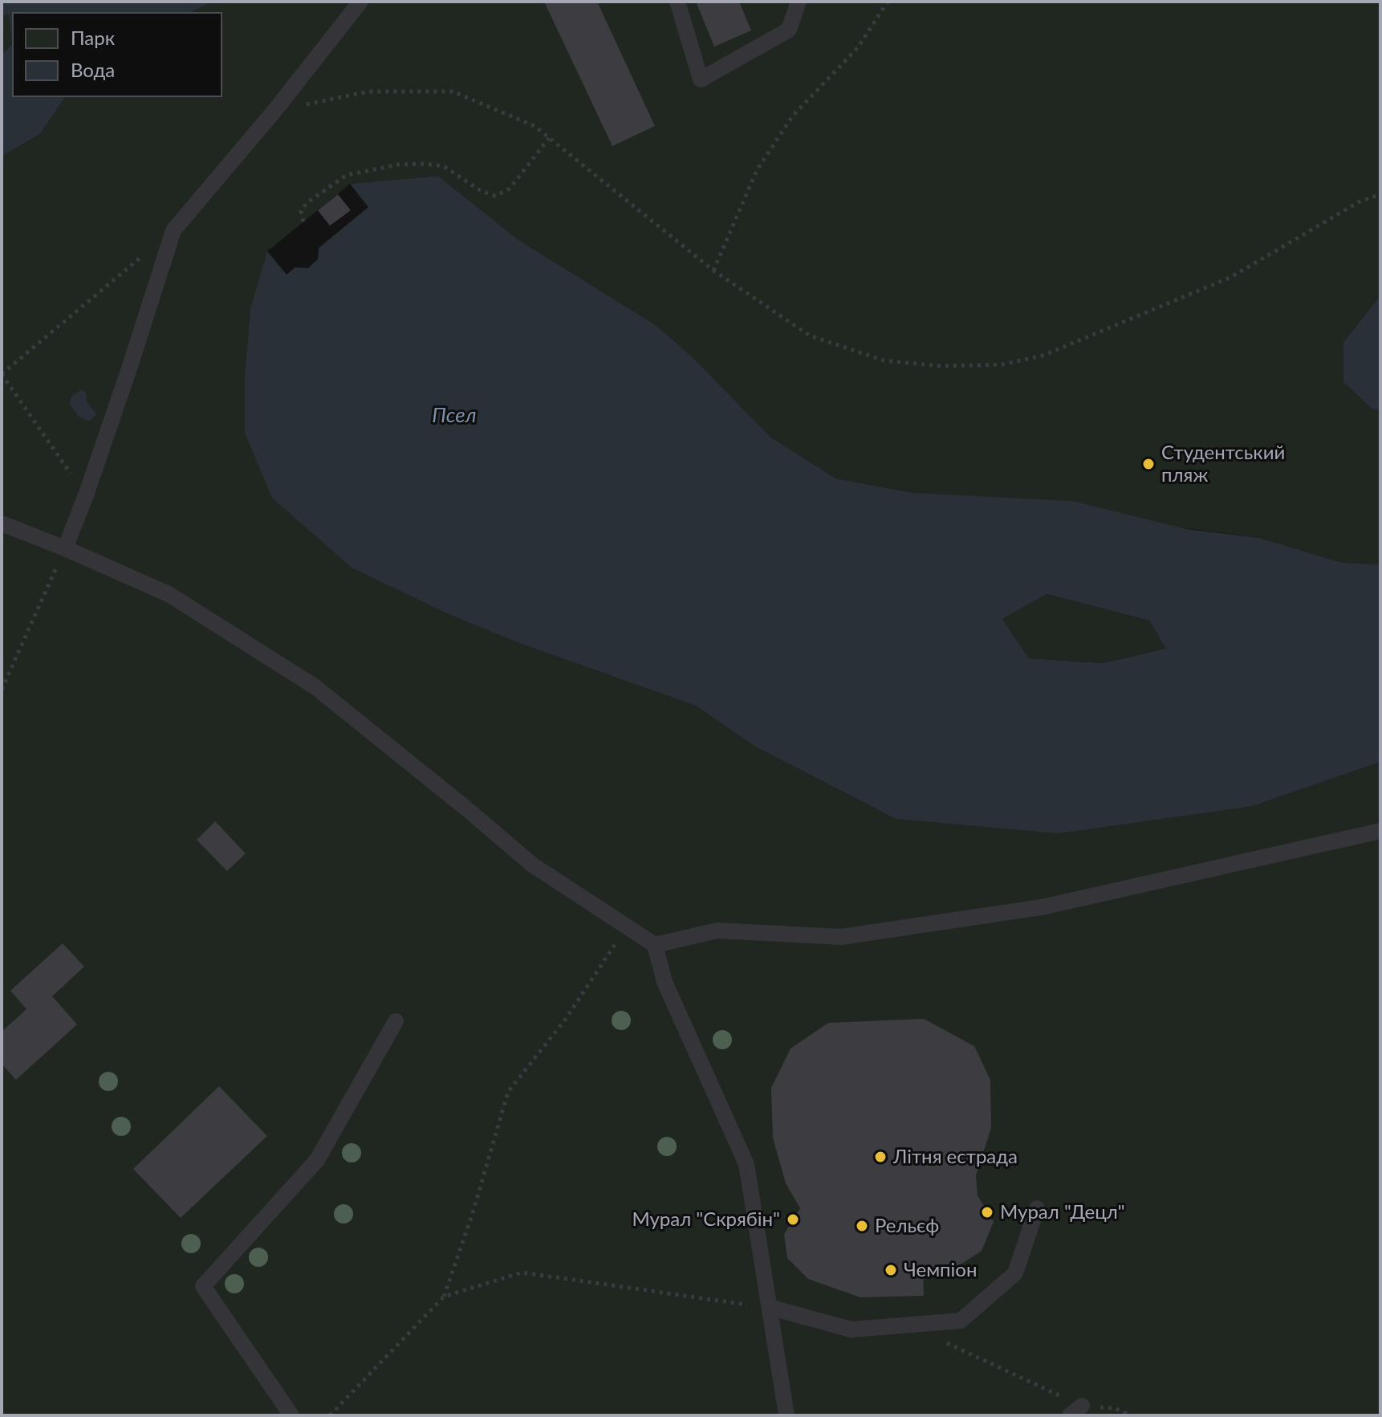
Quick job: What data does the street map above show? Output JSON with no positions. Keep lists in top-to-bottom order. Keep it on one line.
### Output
{"water":["Псел"],"places":["Студентський пляж","Літня естрада","Мурал \"Децл\"","Мурал \"Скрябін\"","Рельєф","Чемпіон"],"legend":["Парк","Вода"]}
